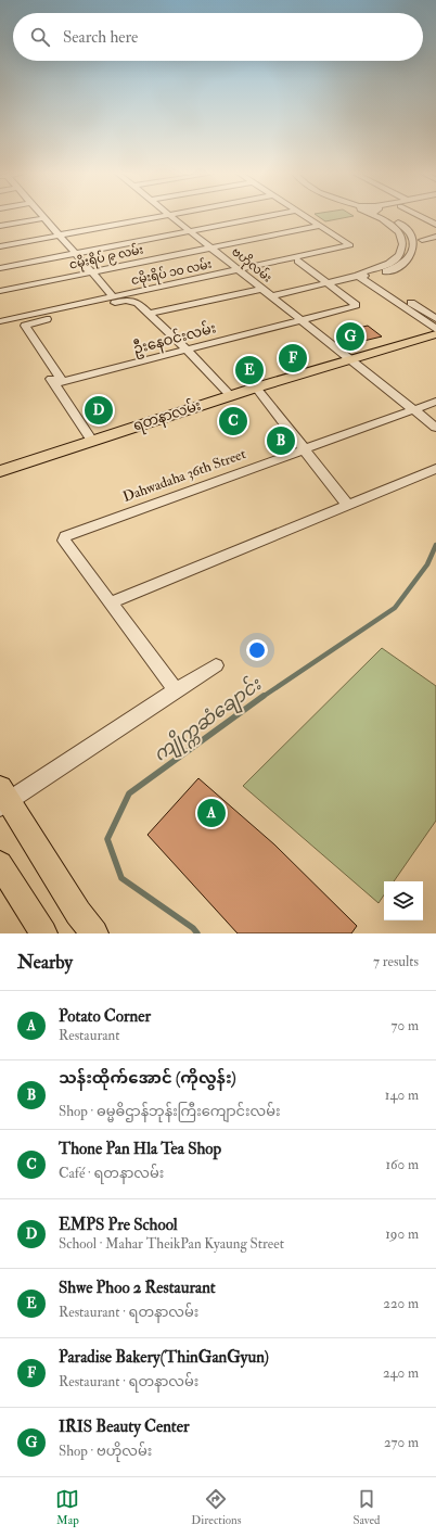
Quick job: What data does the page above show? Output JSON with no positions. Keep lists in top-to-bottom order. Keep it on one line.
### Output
{"streets":{"main road":["ရတနာလမ်း"],"street":["ငမိုးရိပ် ၉ လမ်း","ဗဟိုလမ်း","ငမိုးရိပ် ၁၀ လမ်း","ဦးနေဝင်းလမ်း","Dahwadaha 36th Street"]},"crossings":[["ငမိုးရိပ် ၉ လမ်း","ဗဟိုလမ်း"],["ငမိုးရိပ် ၉ လမ်း","ငမိုးရိပ် ၁၀ လမ်း"],["ဗဟိုလမ်း","ငမိုးရိပ် ၁၀ လမ်း"],["ဗဟိုလမ်း","ဦးနေဝင်းလမ်း"],["ဗဟိုလမ်း","ရတနာလမ်း"],["ဗဟိုလမ်း","Dahwadaha 36th Street"]],"water":["ကျိုက္ကဆံချောင်း"],"page":{"search":"Search here","pins":["G","F","E","D","C","B","A"],"heading":["Nearby","7 results"],"list":[{"mark":"A","name":"Potato Corner","note":"Restaurant","value":"70 m"},{"mark":"B","name":"သန်းထိုက်အောင် (ကိုလွန်း)","note":"Shop · ဓမ္မဓိဌာန်ဘုန်းကြီးကျောင်းလမ်း","value":"140 m"},{"mark":"C","name":"Thone Pan Hla Tea Shop","note":"Café · ရတနာလမ်း","value":"160 m"},{"mark":"D","name":"EMPS Pre School","note":"School · Mahar TheikPan Kyaung Street","value":"190 m"},{"mark":"E","name":"Shwe Phoo 2 Restaurant","note":"Restaurant · ရတနာလမ်း","value":"220 m"},{"mark":"F","name":"Paradise Bakery(ThinGanGyun)","note":"Restaurant · ရတနာလမ်း","value":"240 m"},{"mark":"G","name":"IRIS Beauty Center","note":"Shop · ဗဟိုလမ်း","value":"270 m"}],"nav":["Map","Directions","Saved"]}}
